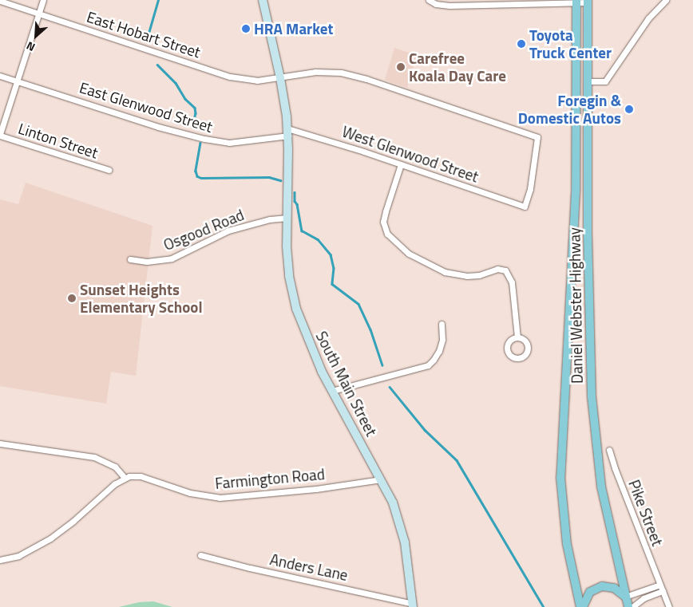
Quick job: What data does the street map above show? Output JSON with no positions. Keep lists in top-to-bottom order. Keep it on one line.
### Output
{"streets":{"main road":["Daniel Webster Highway"],"street":["East Hobart Street","East Glenwood Street","Linton Street","West Glenwood Street","Osgood Road","South Main Street","Farmington Road","Pike Street","Anders Lane"]},"crossings":[["East Hobart Street","West Glenwood Street"],["East Hobart Street","South Main Street"],["East Glenwood Street","West Glenwood Street"],["East Glenwood Street","South Main Street"],["West Glenwood Street","South Main Street"],["Osgood Road","South Main Street"],["South Main Street","Farmington Road"],["South Main Street","Anders Lane"]],"places":["HRA Market","Toyota Truck Center","Carefree Koala Day Care","Foregin & Domestic Autos","Sunset Heights Elementary School"],"north":"bottom left"}
